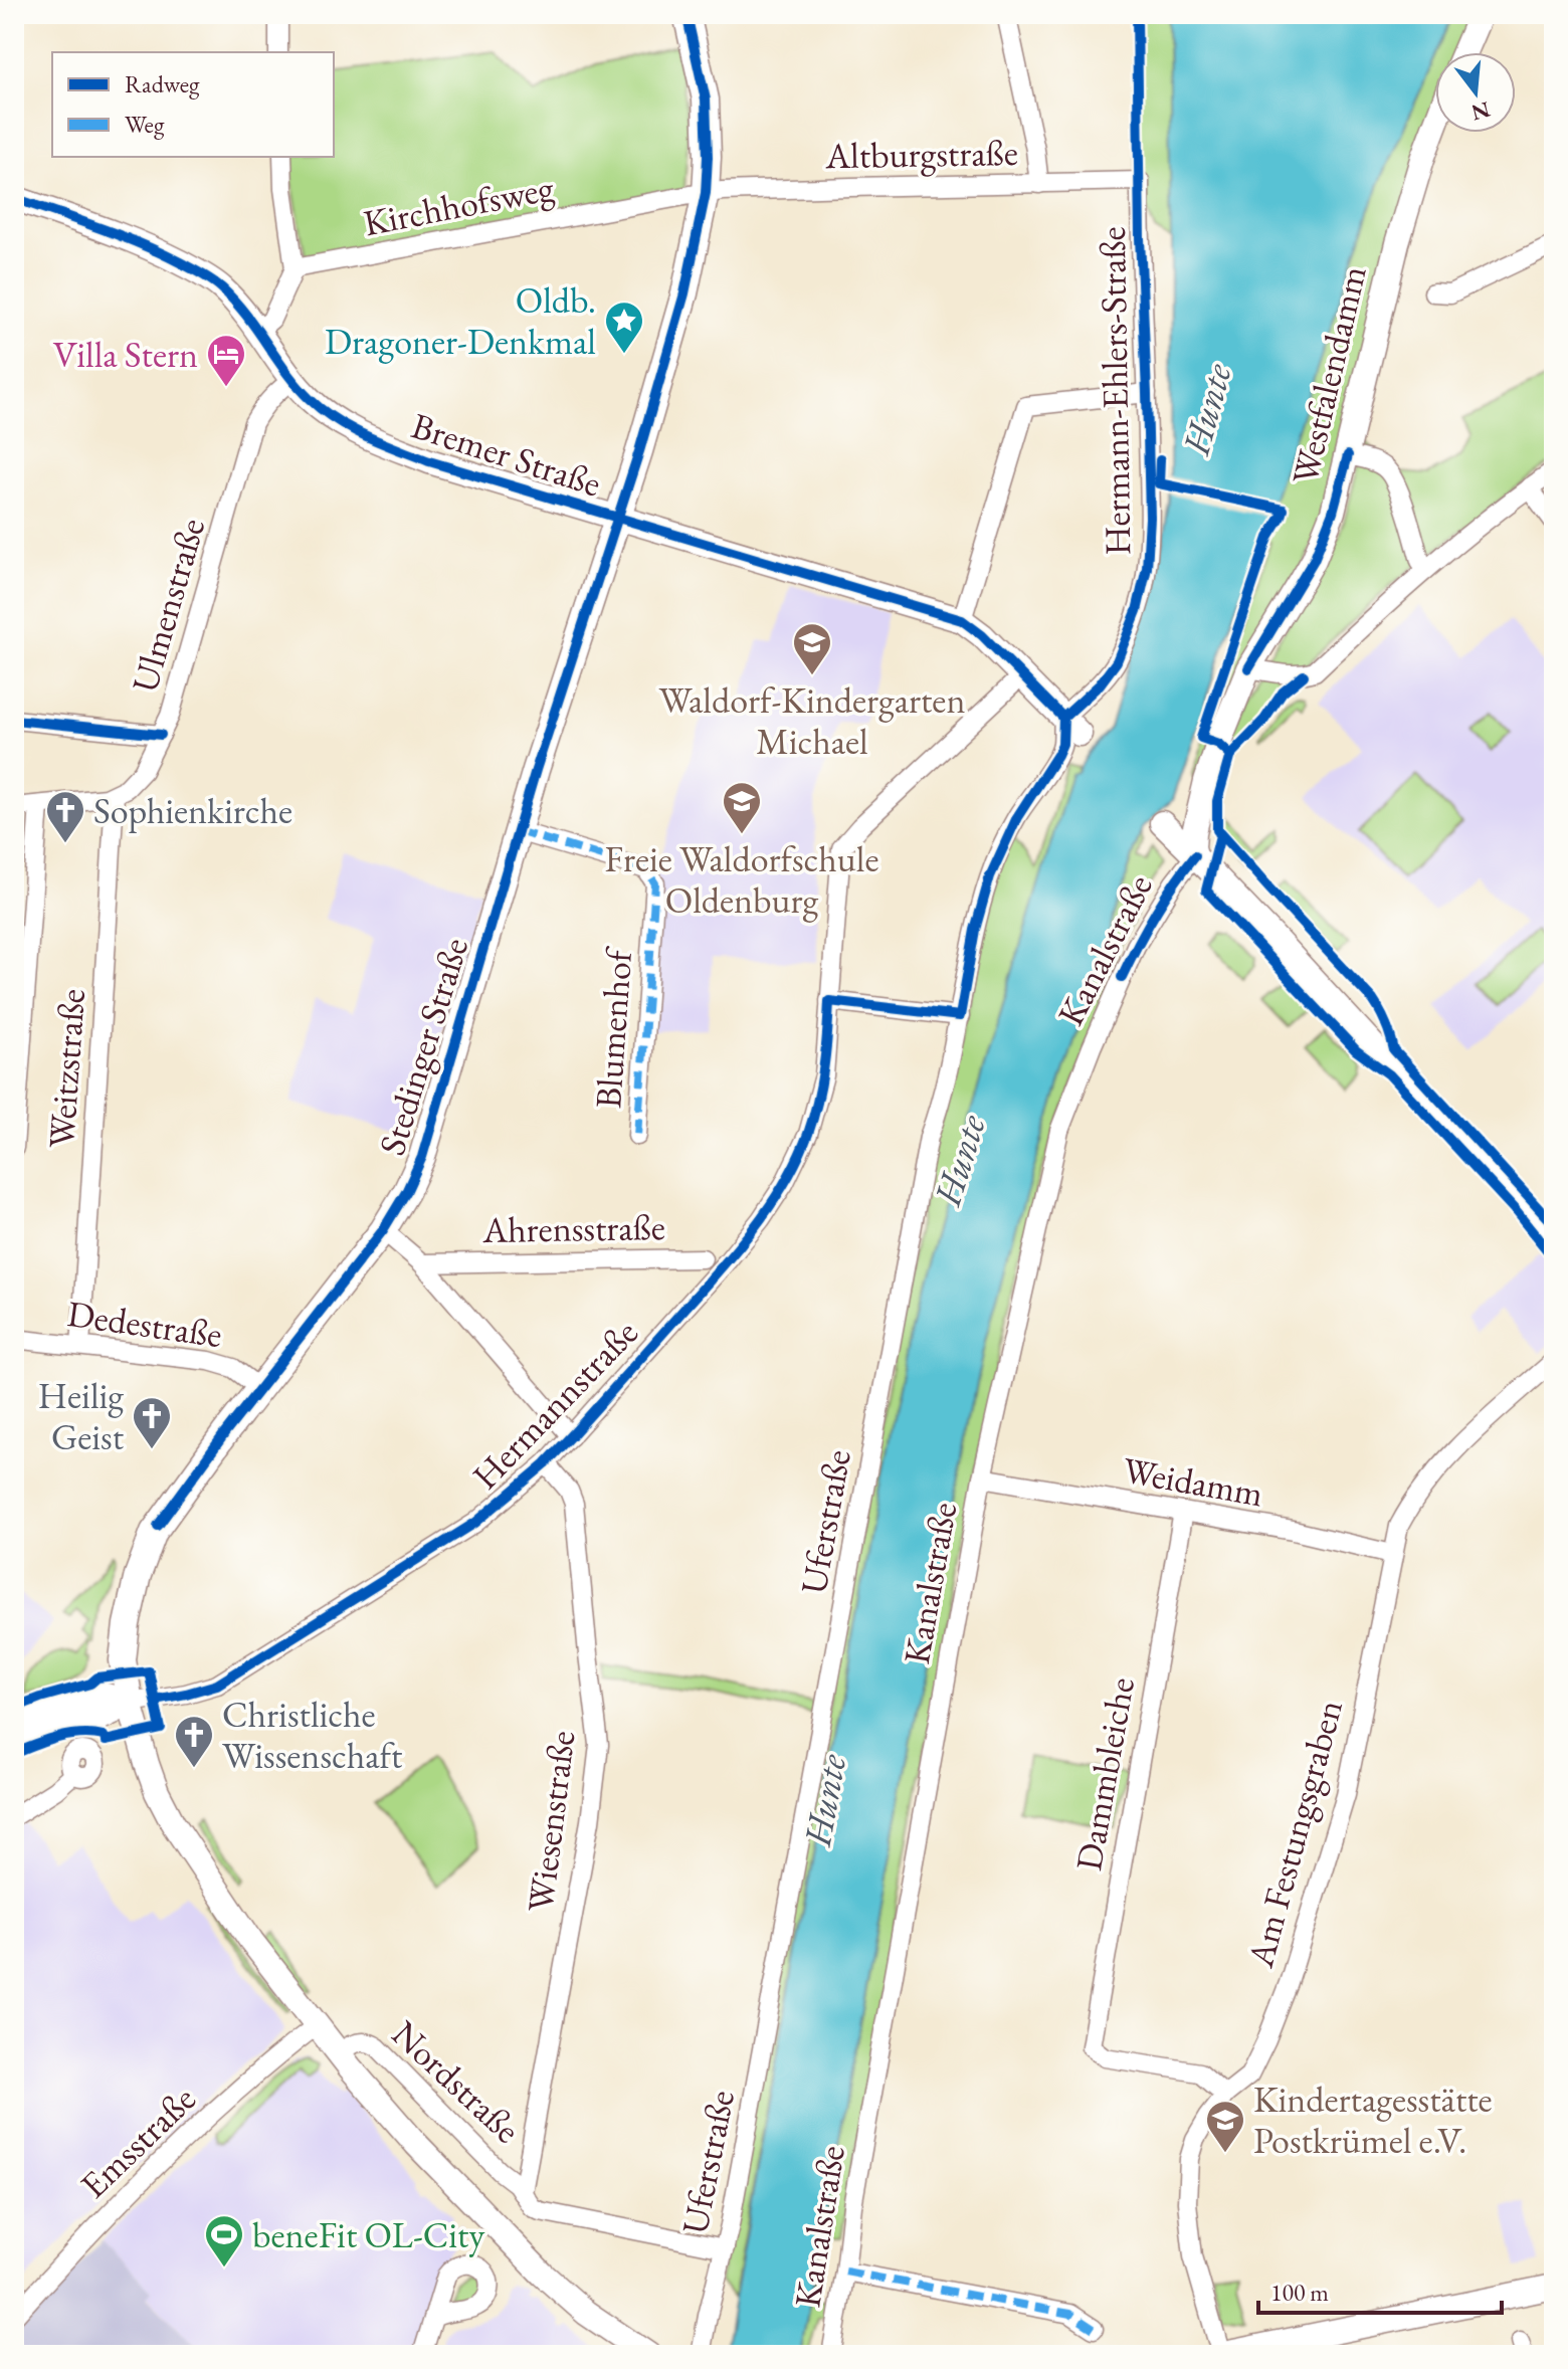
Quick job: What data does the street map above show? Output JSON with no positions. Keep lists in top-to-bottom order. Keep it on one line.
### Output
{"streets":{"main road":["Stedinger Straße"],"street":["Altburgstraße","Kirchhofsweg","Westfalendamm","Hermann-Ehlers-Straße","Bremer Straße","Ulmenstraße","Kanalstraße","Blumenhof","Weitzstraße","Ahrensstraße","Dedestraße","Hermannstraße","Weidamm","Uferstraße","Dammbleiche","Wiesenstraße","Am Festungsgraben","Nordstraße","Emsstraße"]},"crossings":[["Altburgstraße","Kirchhofsweg"],["Altburgstraße","Hermann-Ehlers-Straße"],["Altburgstraße","Stedinger Straße"],["Kirchhofsweg","Stedinger Straße"],["Westfalendamm","Kanalstraße"],["Hermann-Ehlers-Straße","Bremer Straße"],["Hermann-Ehlers-Straße","Uferstraße"],["Bremer Straße","Ulmenstraße"],["Bremer Straße","Stedinger Straße"],["Bremer Straße","Hermannstraße"],["Bremer Straße","Uferstraße"],["Ulmenstraße","Weitzstraße"],["Kanalstraße","Weidamm"],["Blumenhof","Stedinger Straße"],["Stedinger Straße","Dedestraße"],["Stedinger Straße","Hermannstraße"],["Stedinger Straße","Nordstraße"],["Weitzstraße","Dedestraße"],["Hermannstraße","Wiesenstraße"],["Hermannstraße","Nordstraße"],["Weidamm","Dammbleiche"],["Weidamm","Am Festungsgraben"],["Uferstraße","Nordstraße"],["Dammbleiche","Am Festungsgraben"],["Wiesenstraße","Nordstraße"],["Nordstraße","Emsstraße"]],"water":["Hunte"],"places":{"place":["Oldb. Dragoner-Denkmal"],"hotel":["Villa Stern"],"school or university":["Waldorf-Kindergarten Michael","Freie Waldorfschule Oldenburg","Kindertagesstätte Postkrümel e.V."],"church":["Sophienkirche","Heilig Geist","Christliche Wissenschaft"],"sports":["beneFit OL-City"]},"legend":["Radweg","Weg"],"scale_bar":"100 m","north":"bottom"}
